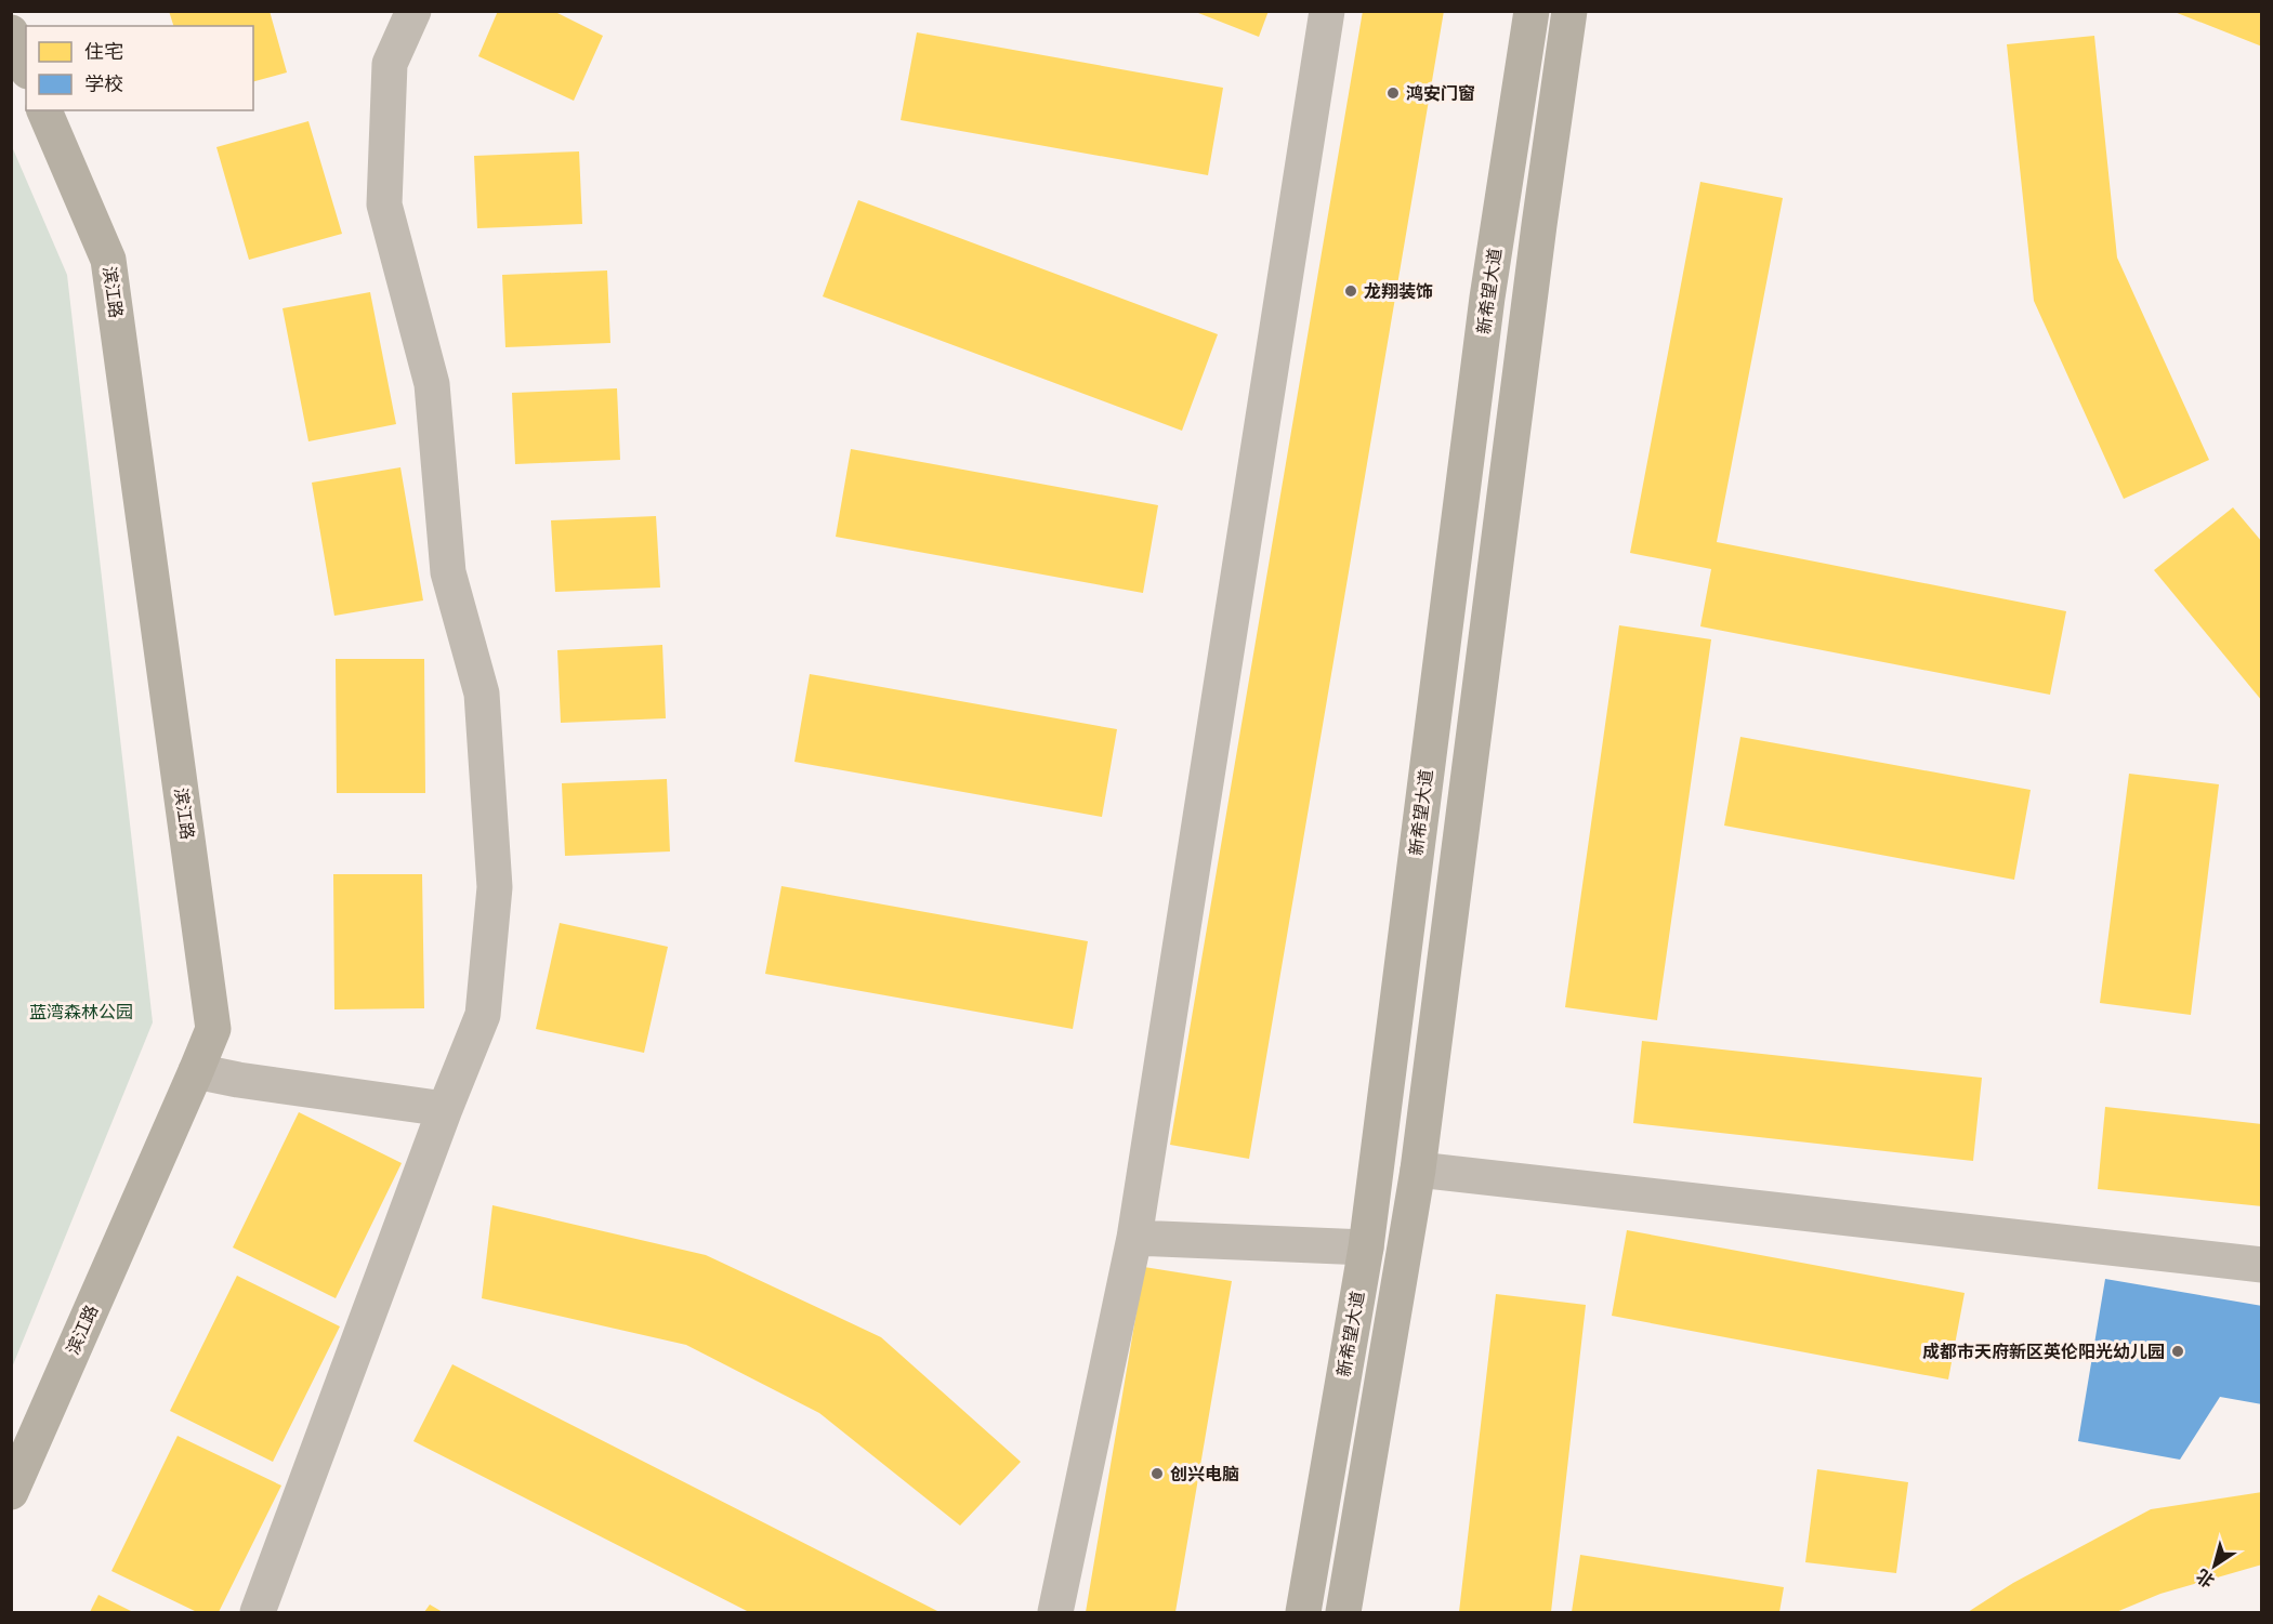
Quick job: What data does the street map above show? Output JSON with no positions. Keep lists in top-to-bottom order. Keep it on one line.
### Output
{"streets":{"street":["新希望大道","滨江路"]},"parks":["蓝湾森林公园"],"places":["鸿安门窗","龙翔装饰","成都市天府新区英伦阳光幼儿园","创兴电脑"],"legend":["住宅","学校"],"north":"bottom left"}
